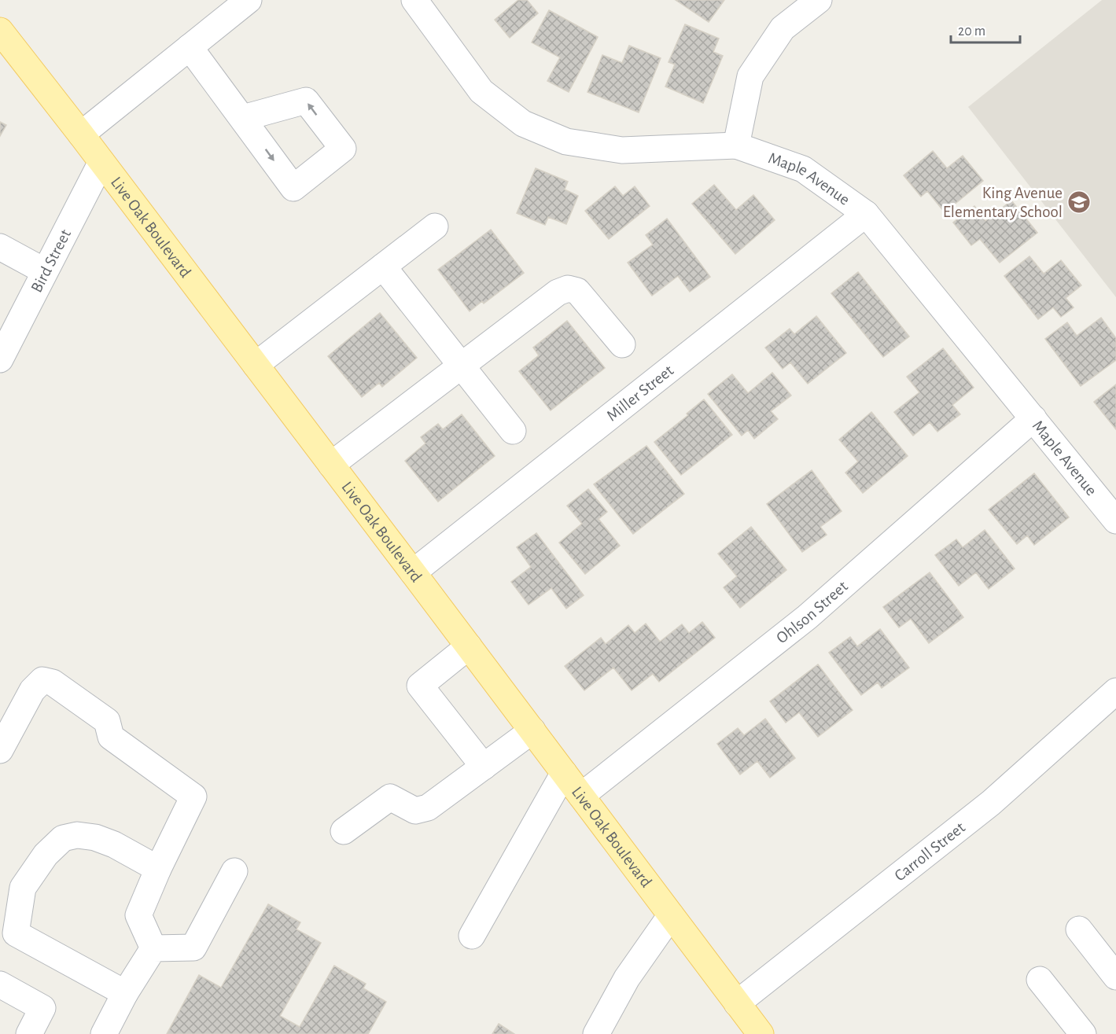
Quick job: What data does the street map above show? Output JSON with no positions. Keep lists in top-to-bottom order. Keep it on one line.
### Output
{"streets":{"main road":["Live Oak Boulevard"],"street":["Maple Avenue","Bird Street","Miller Street","Ohlson Street","Carroll Street"]},"crossings":[["Maple Avenue","Miller Street"],["Maple Avenue","Ohlson Street"],["Live Oak Boulevard","Bird Street"],["Live Oak Boulevard","Miller Street"],["Live Oak Boulevard","Ohlson Street"],["Live Oak Boulevard","Carroll Street"]],"places":{"school or university":["King Avenue Elementary School"]},"scale_bar":"20 m"}
